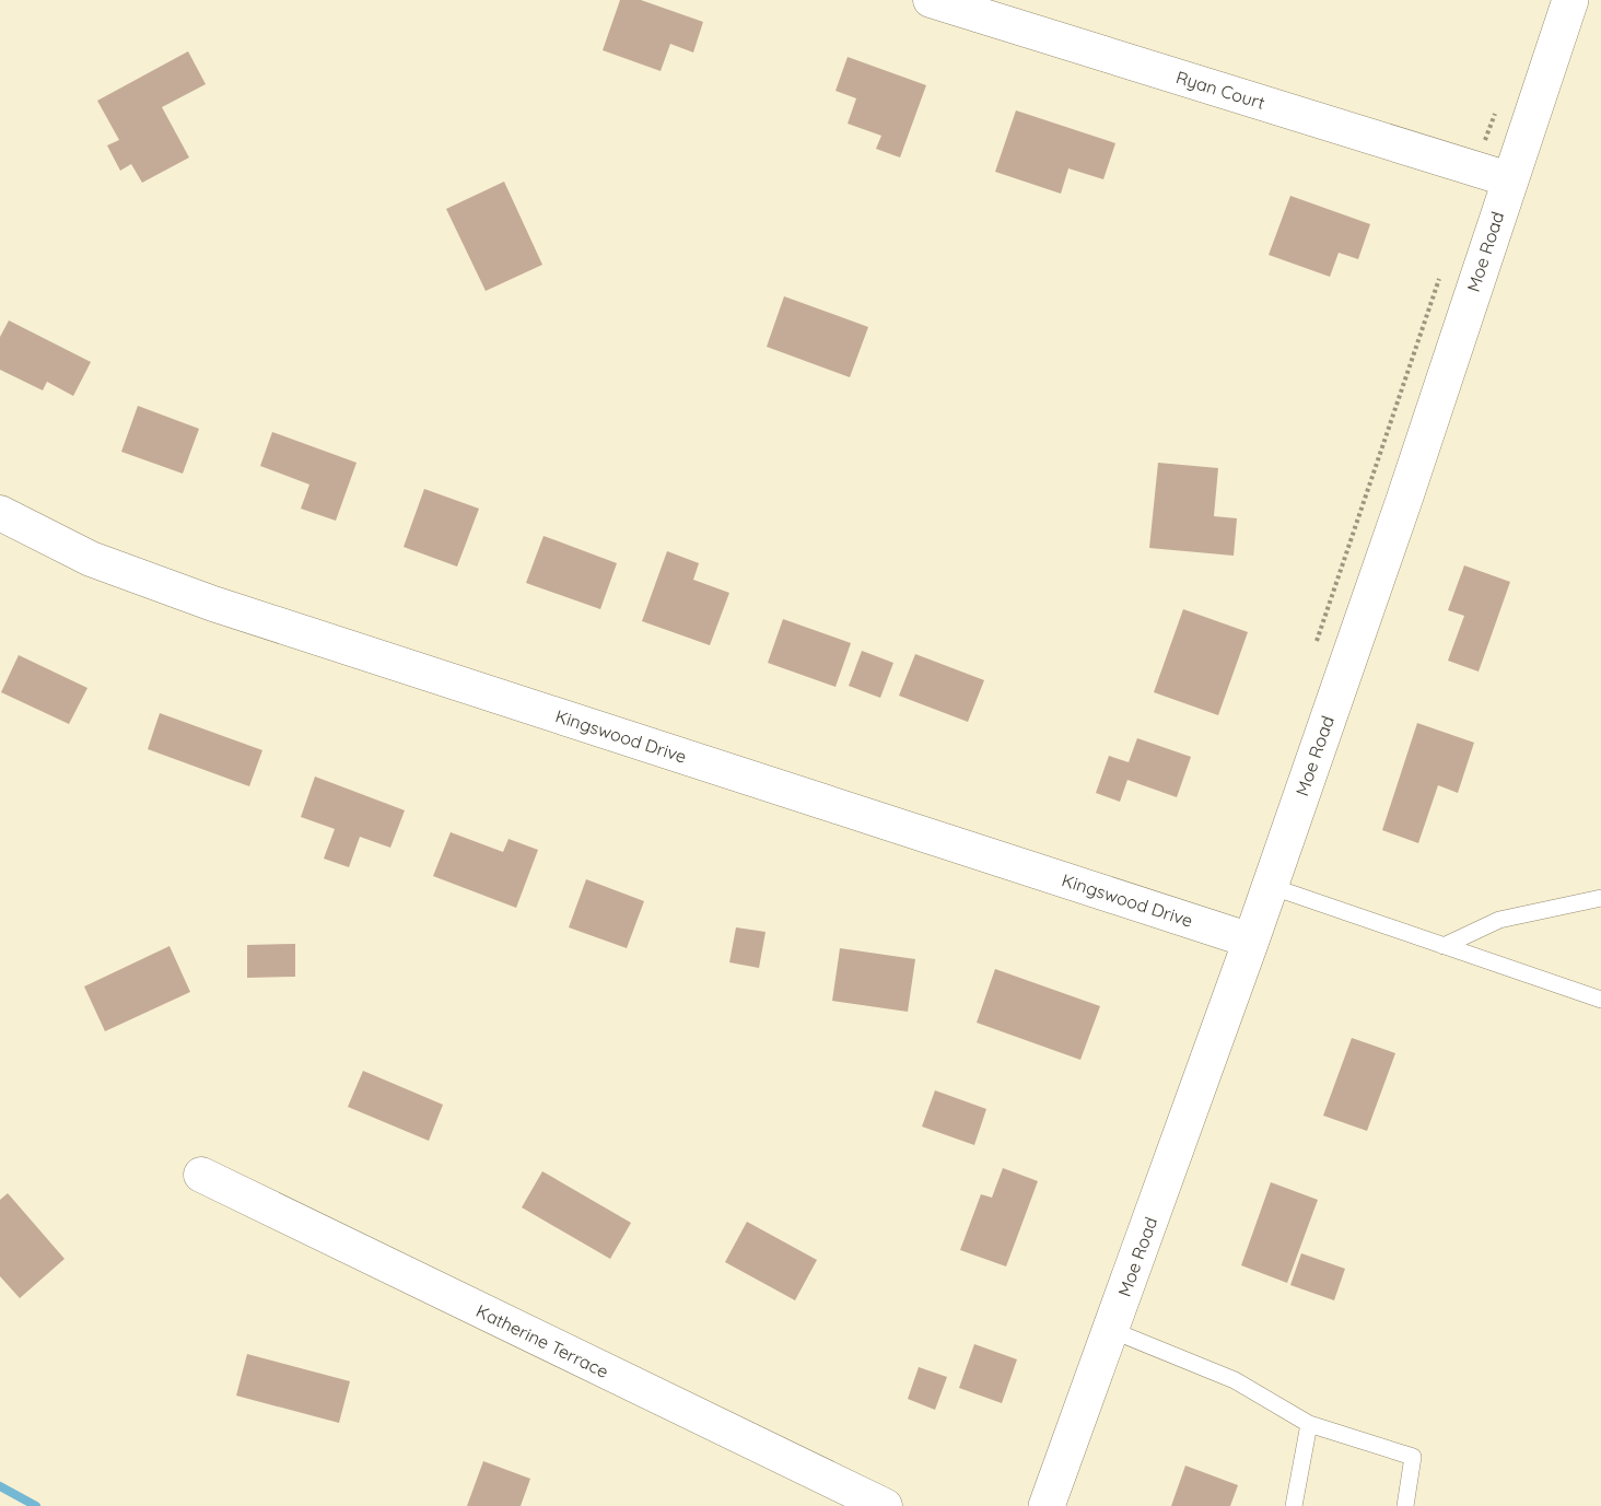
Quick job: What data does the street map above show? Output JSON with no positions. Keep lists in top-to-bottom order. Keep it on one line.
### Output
{"streets":{"street":["Ryan Court","Moe Road","Kingswood Drive","Katherine Terrace"]},"crossings":[["Ryan Court","Moe Road"],["Moe Road","Kingswood Drive"]]}
